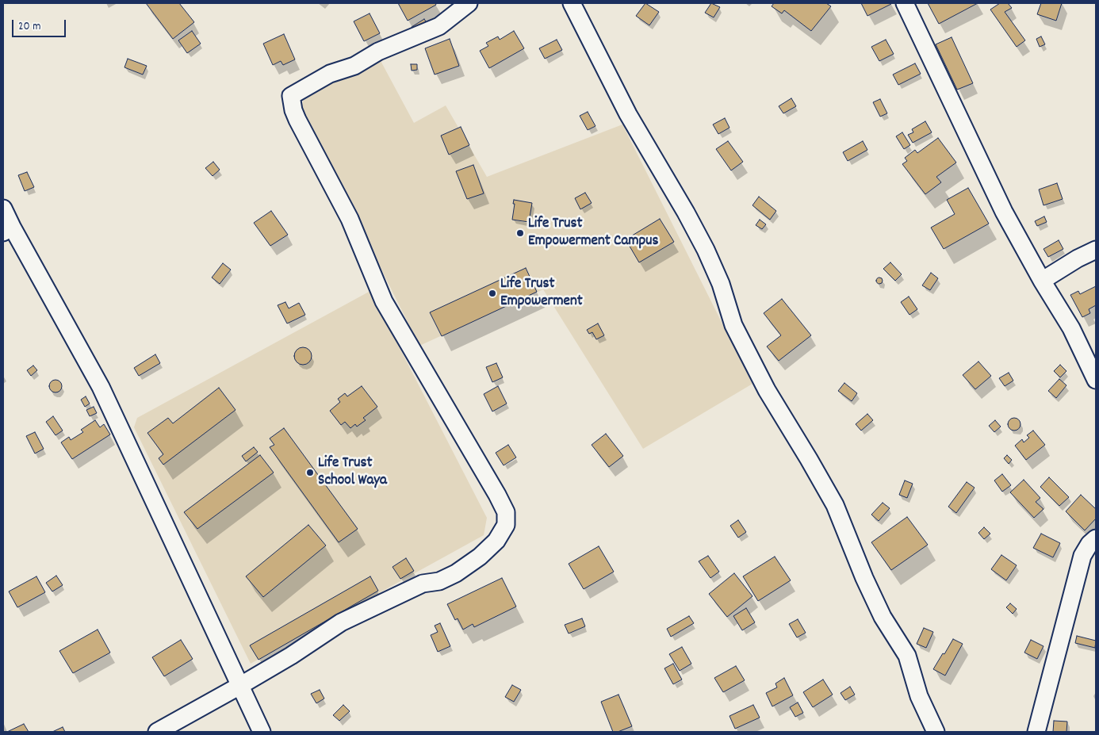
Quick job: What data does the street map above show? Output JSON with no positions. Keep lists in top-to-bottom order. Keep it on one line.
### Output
{"places":["Life Trust Empowerment Campus","Life Trust Empowerment","Life Trust School Waya"],"scale_bar":"20 m"}
